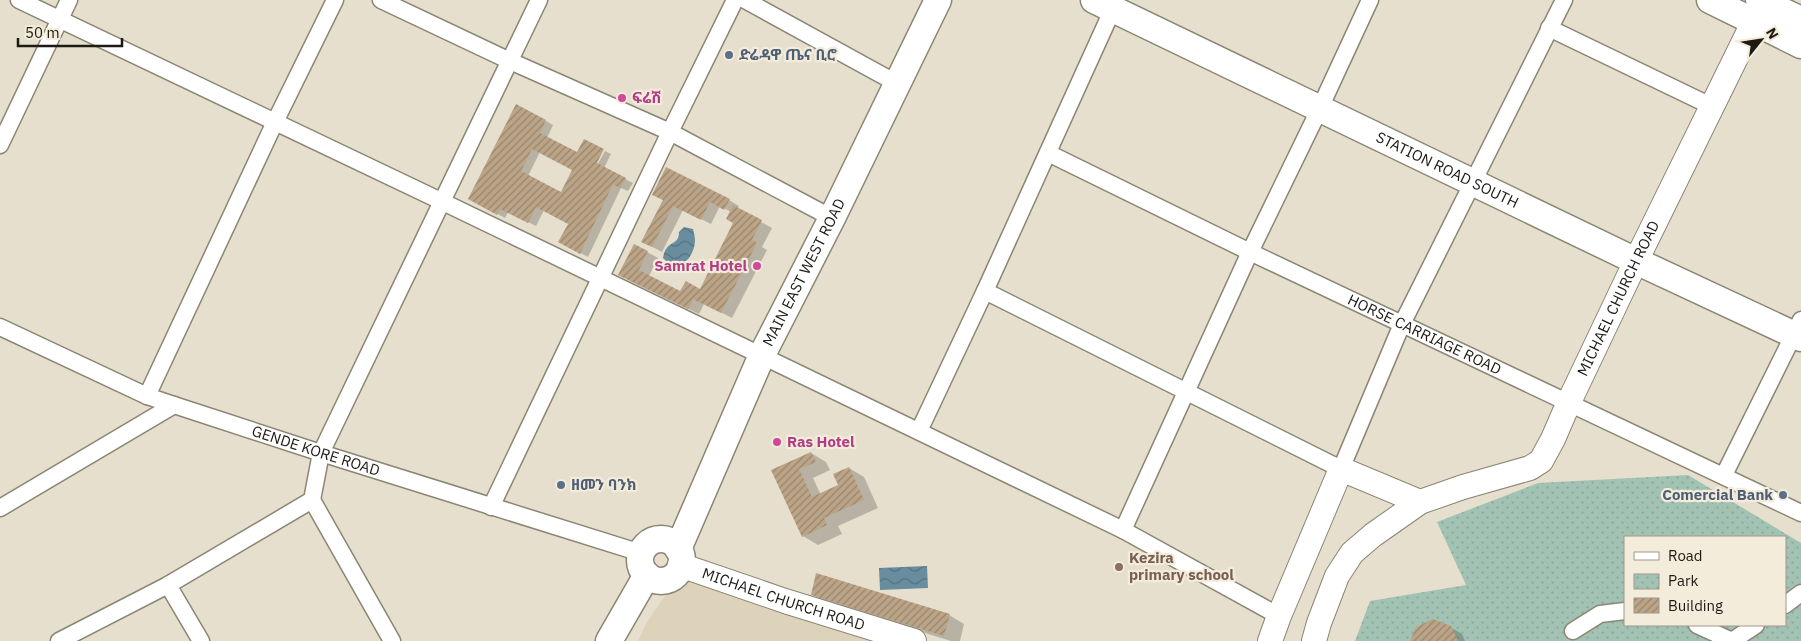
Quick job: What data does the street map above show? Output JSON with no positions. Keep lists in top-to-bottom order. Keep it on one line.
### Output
{"streets":{"main road":["STATION ROAD SOUTH","MAIN EAST WEST ROAD","MICHAEL CHURCH ROAD"],"street":["HORSE CARRIAGE ROAD","GENDE KORE ROAD"]},"crossings":[["STATION ROAD SOUTH","MICHAEL CHURCH ROAD"],["MAIN EAST WEST ROAD","MICHAEL CHURCH ROAD"],["MAIN EAST WEST ROAD","GENDE KORE ROAD"],["MICHAEL CHURCH ROAD","HORSE CARRIAGE ROAD"],["MICHAEL CHURCH ROAD","GENDE KORE ROAD"]],"places":["ድሬዳዋ ጤና ቢሮ","ፍሬሽ","Samrat Hotel","Ras Hotel","ዘመን ባንክ","Comercial Bank","Kezira primary school"],"legend":["Road","Park","Building"],"scale_bar":"50 m","north":"top right"}
